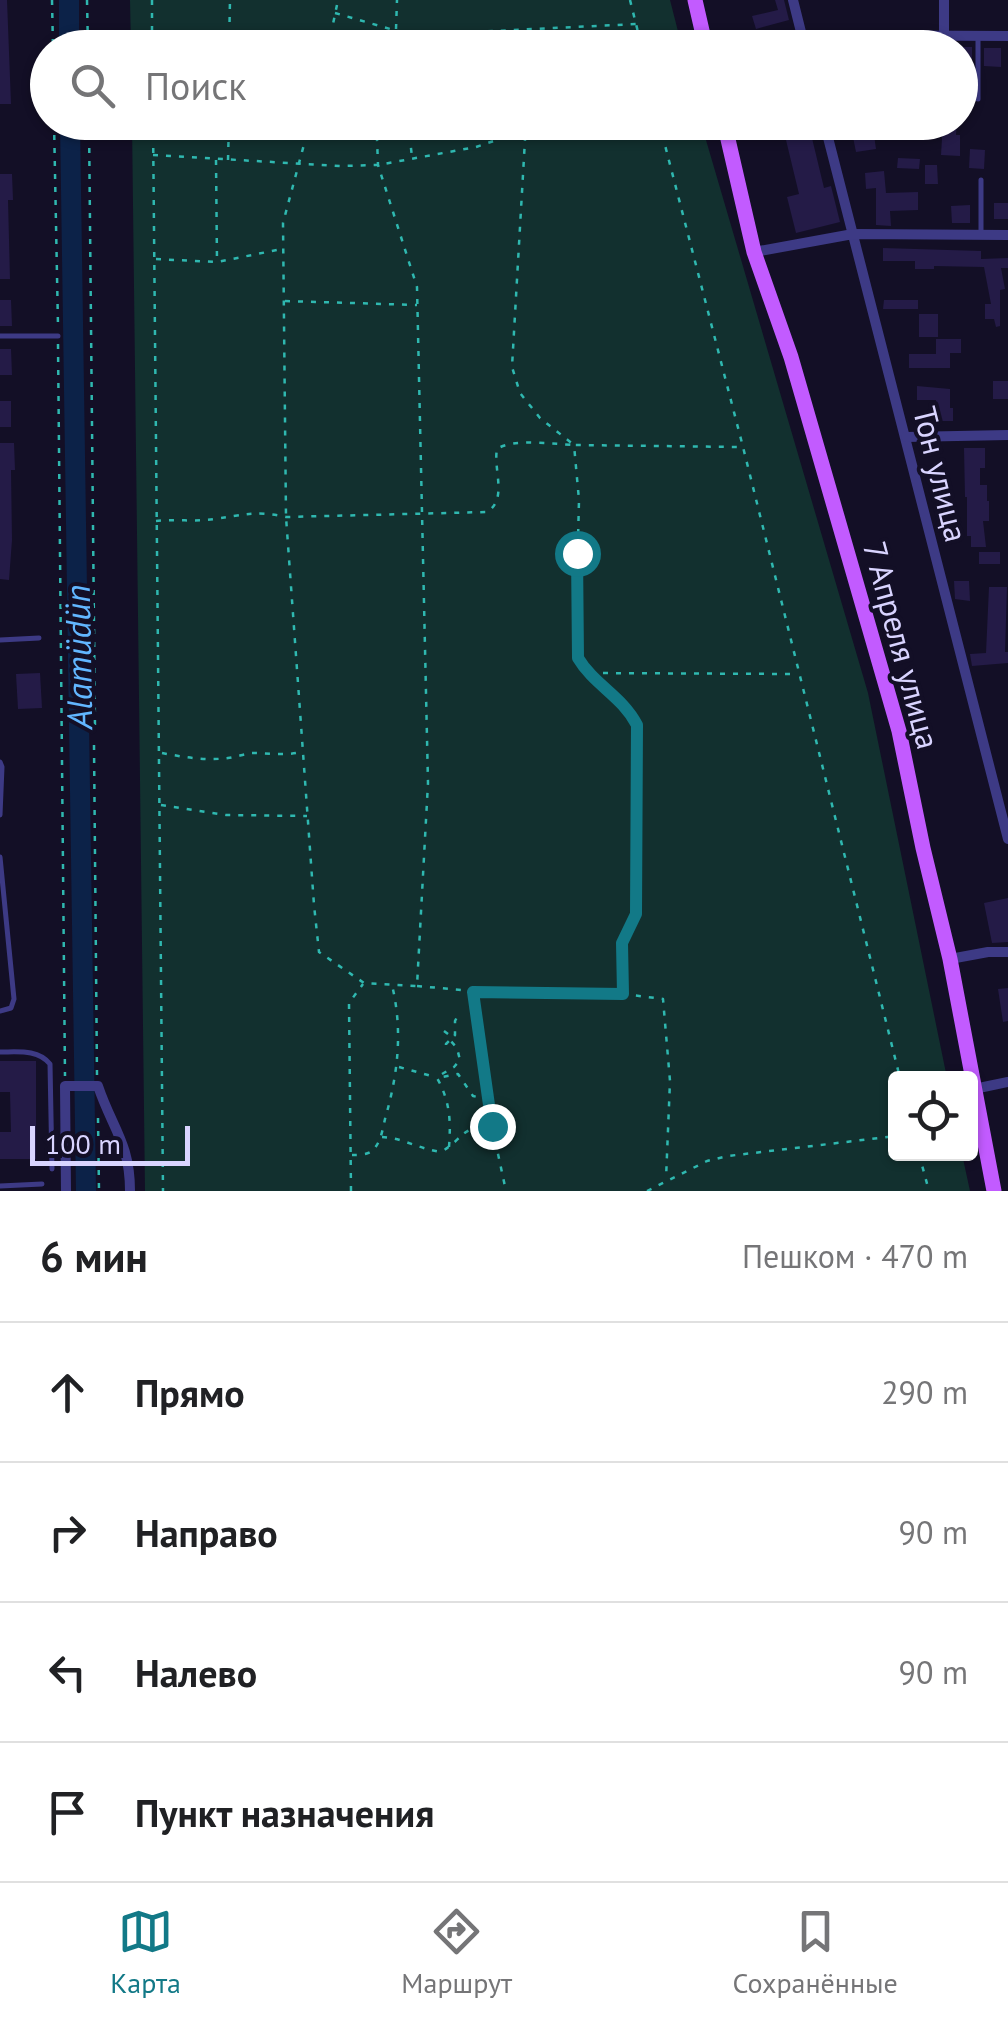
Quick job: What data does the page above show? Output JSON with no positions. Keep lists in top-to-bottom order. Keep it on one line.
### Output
{"streets":{"main road":["7 Апреля улица"],"street":["Тон улица"]},"water":["Alamüdün"],"scale_bar":"100 m","page":{"search":"Поиск","scale":"100 m","heading":["6 мин","Пешком · 470 m"],"list":[["Прямо","290 m"],["Направо","90 m"],["Налево","90 m"],"Пункт назначения"],"nav":["Карта","Маршрут","Сохранённые"]}}
